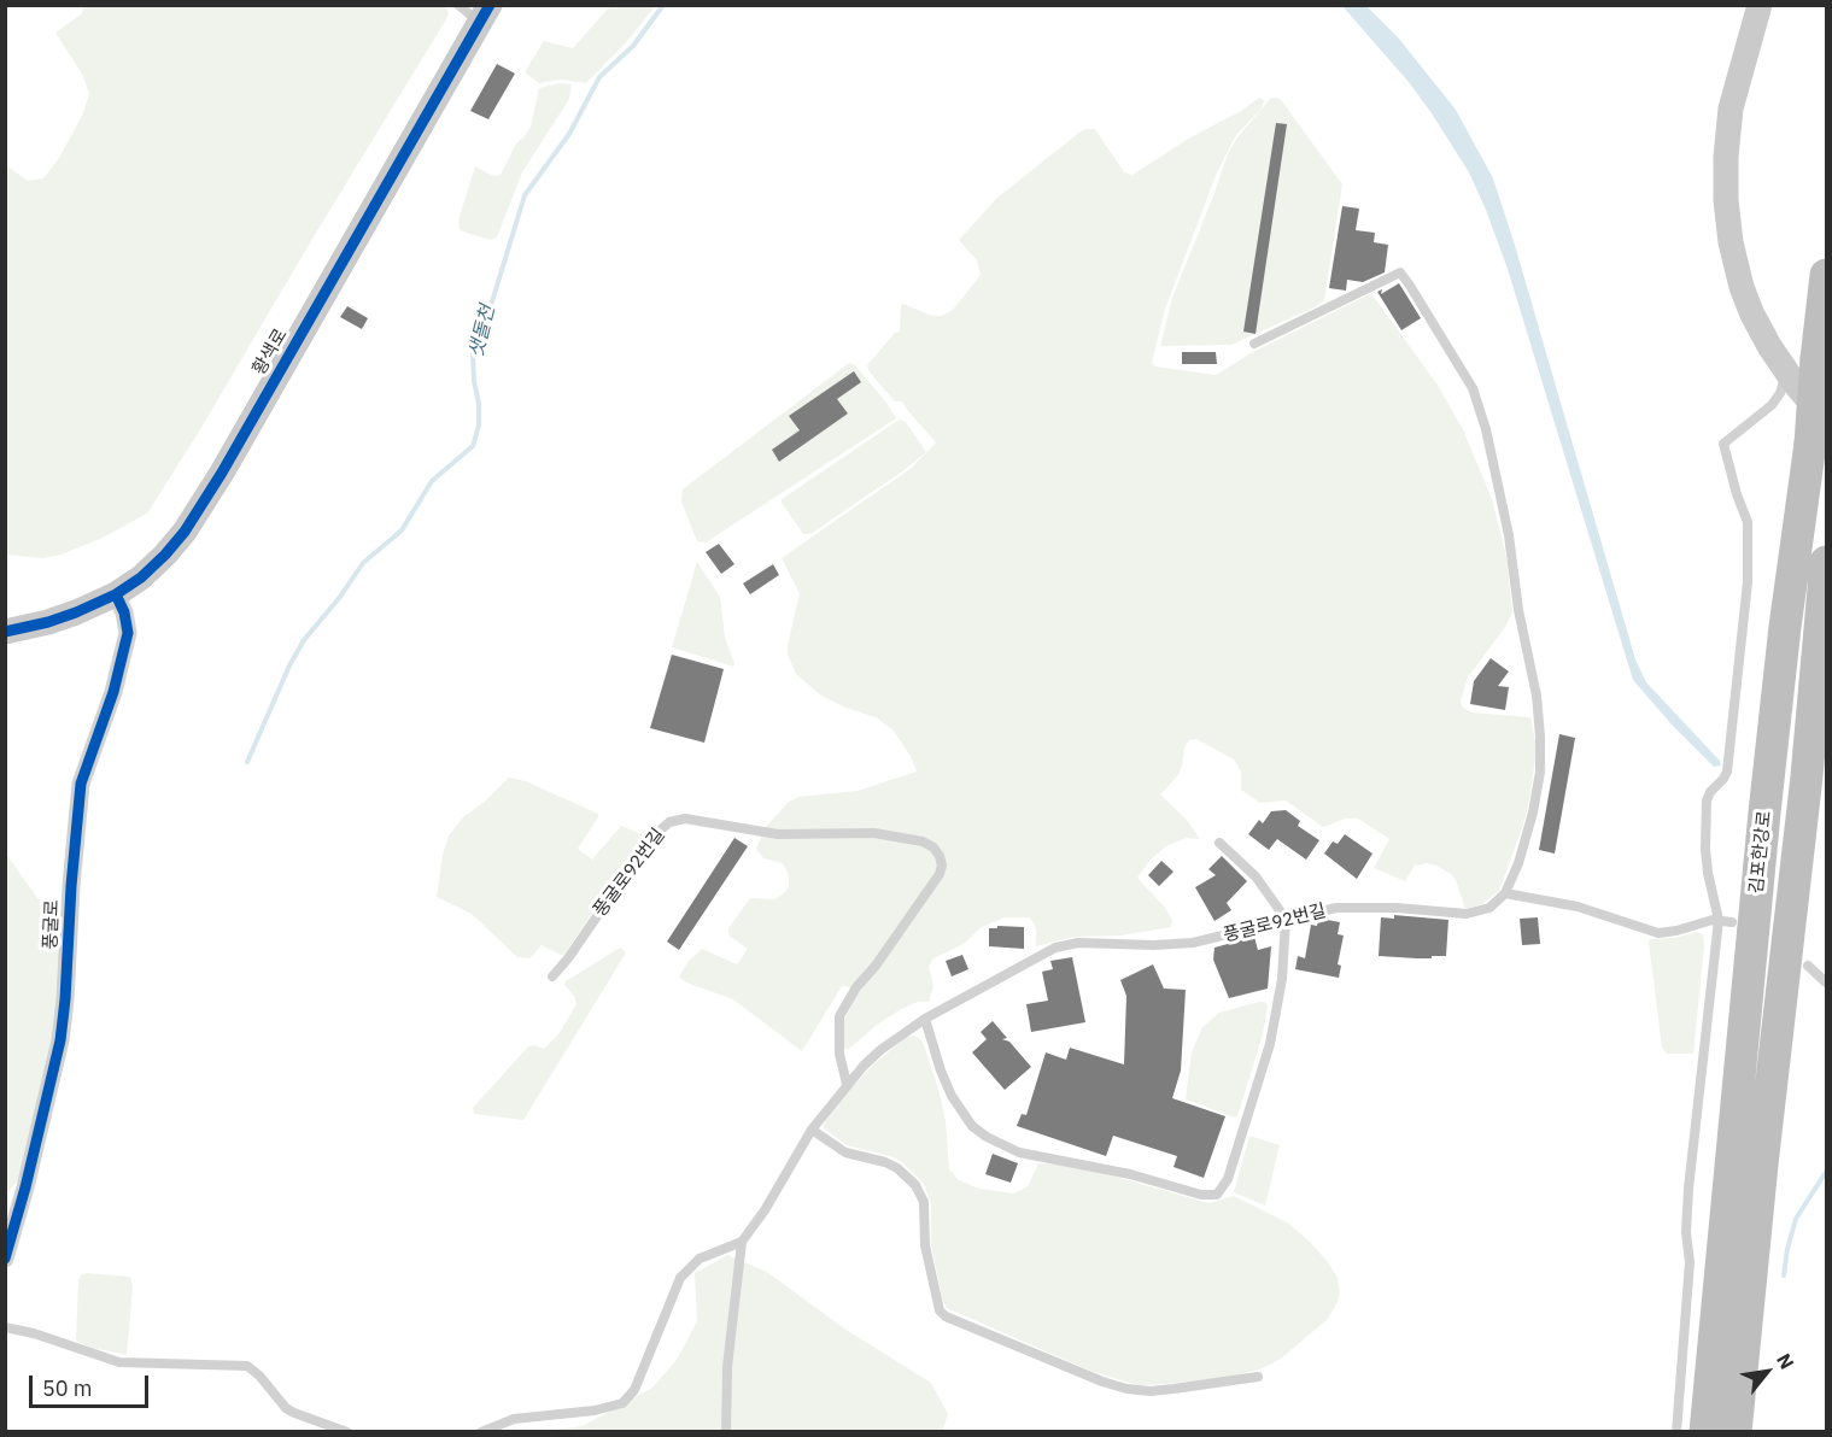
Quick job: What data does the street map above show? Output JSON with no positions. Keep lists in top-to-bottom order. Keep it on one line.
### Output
{"streets":{"highway":["김포한강로"],"street":["황색로","풍굴로"],"lane":["풍굴로92번길"]},"crossings":[["황색로","풍굴로"]],"water":["샛돌천"],"scale_bar":"50 m","north":"top right"}
